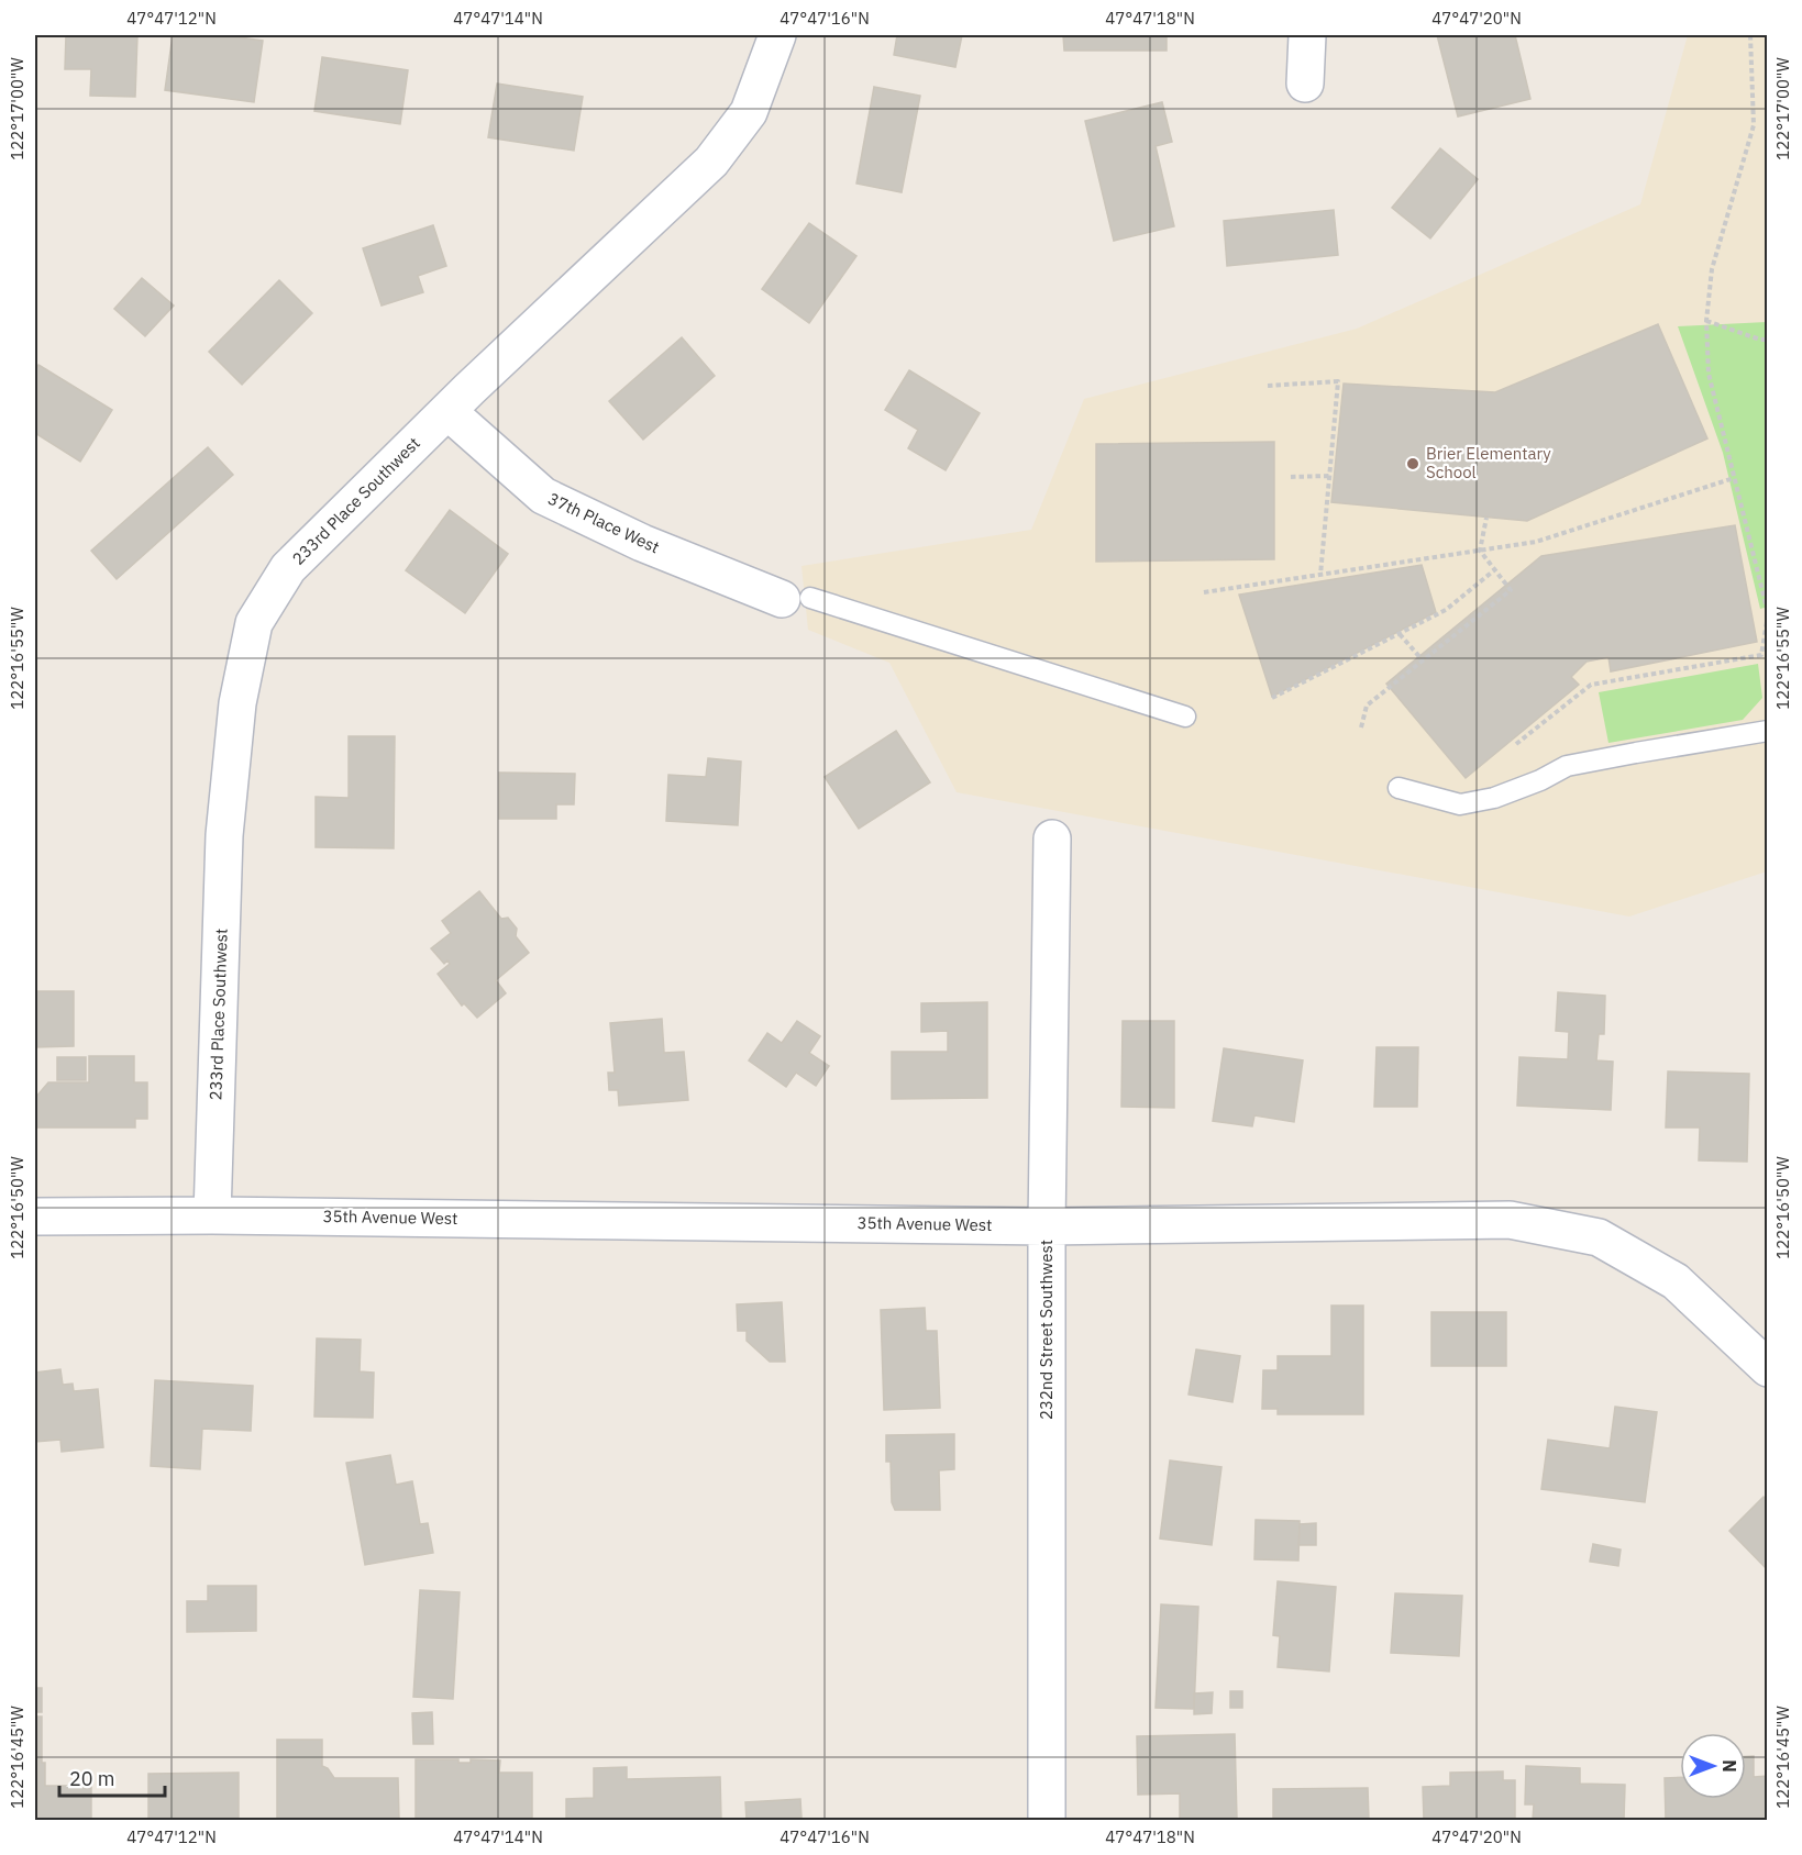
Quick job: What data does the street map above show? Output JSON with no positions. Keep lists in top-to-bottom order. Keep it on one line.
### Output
{"streets":{"street":["233rd Place Southwest","37th Place West","35th Avenue West","232nd Street Southwest"]},"crossings":[["233rd Place Southwest","37th Place West"],["233rd Place Southwest","35th Avenue West"],["35th Avenue West","232nd Street Southwest"]],"places":["Brier Elementary School"],"scale_bar":"20 m","north":"right","coordinates":["47°47'12\"N","47°47'14\"N","47°47'16\"N","47°47'18\"N","47°47'20\"N","122°17'00\"W","122°16'55\"W","122°16'50\"W","122°16'45\"W"]}
